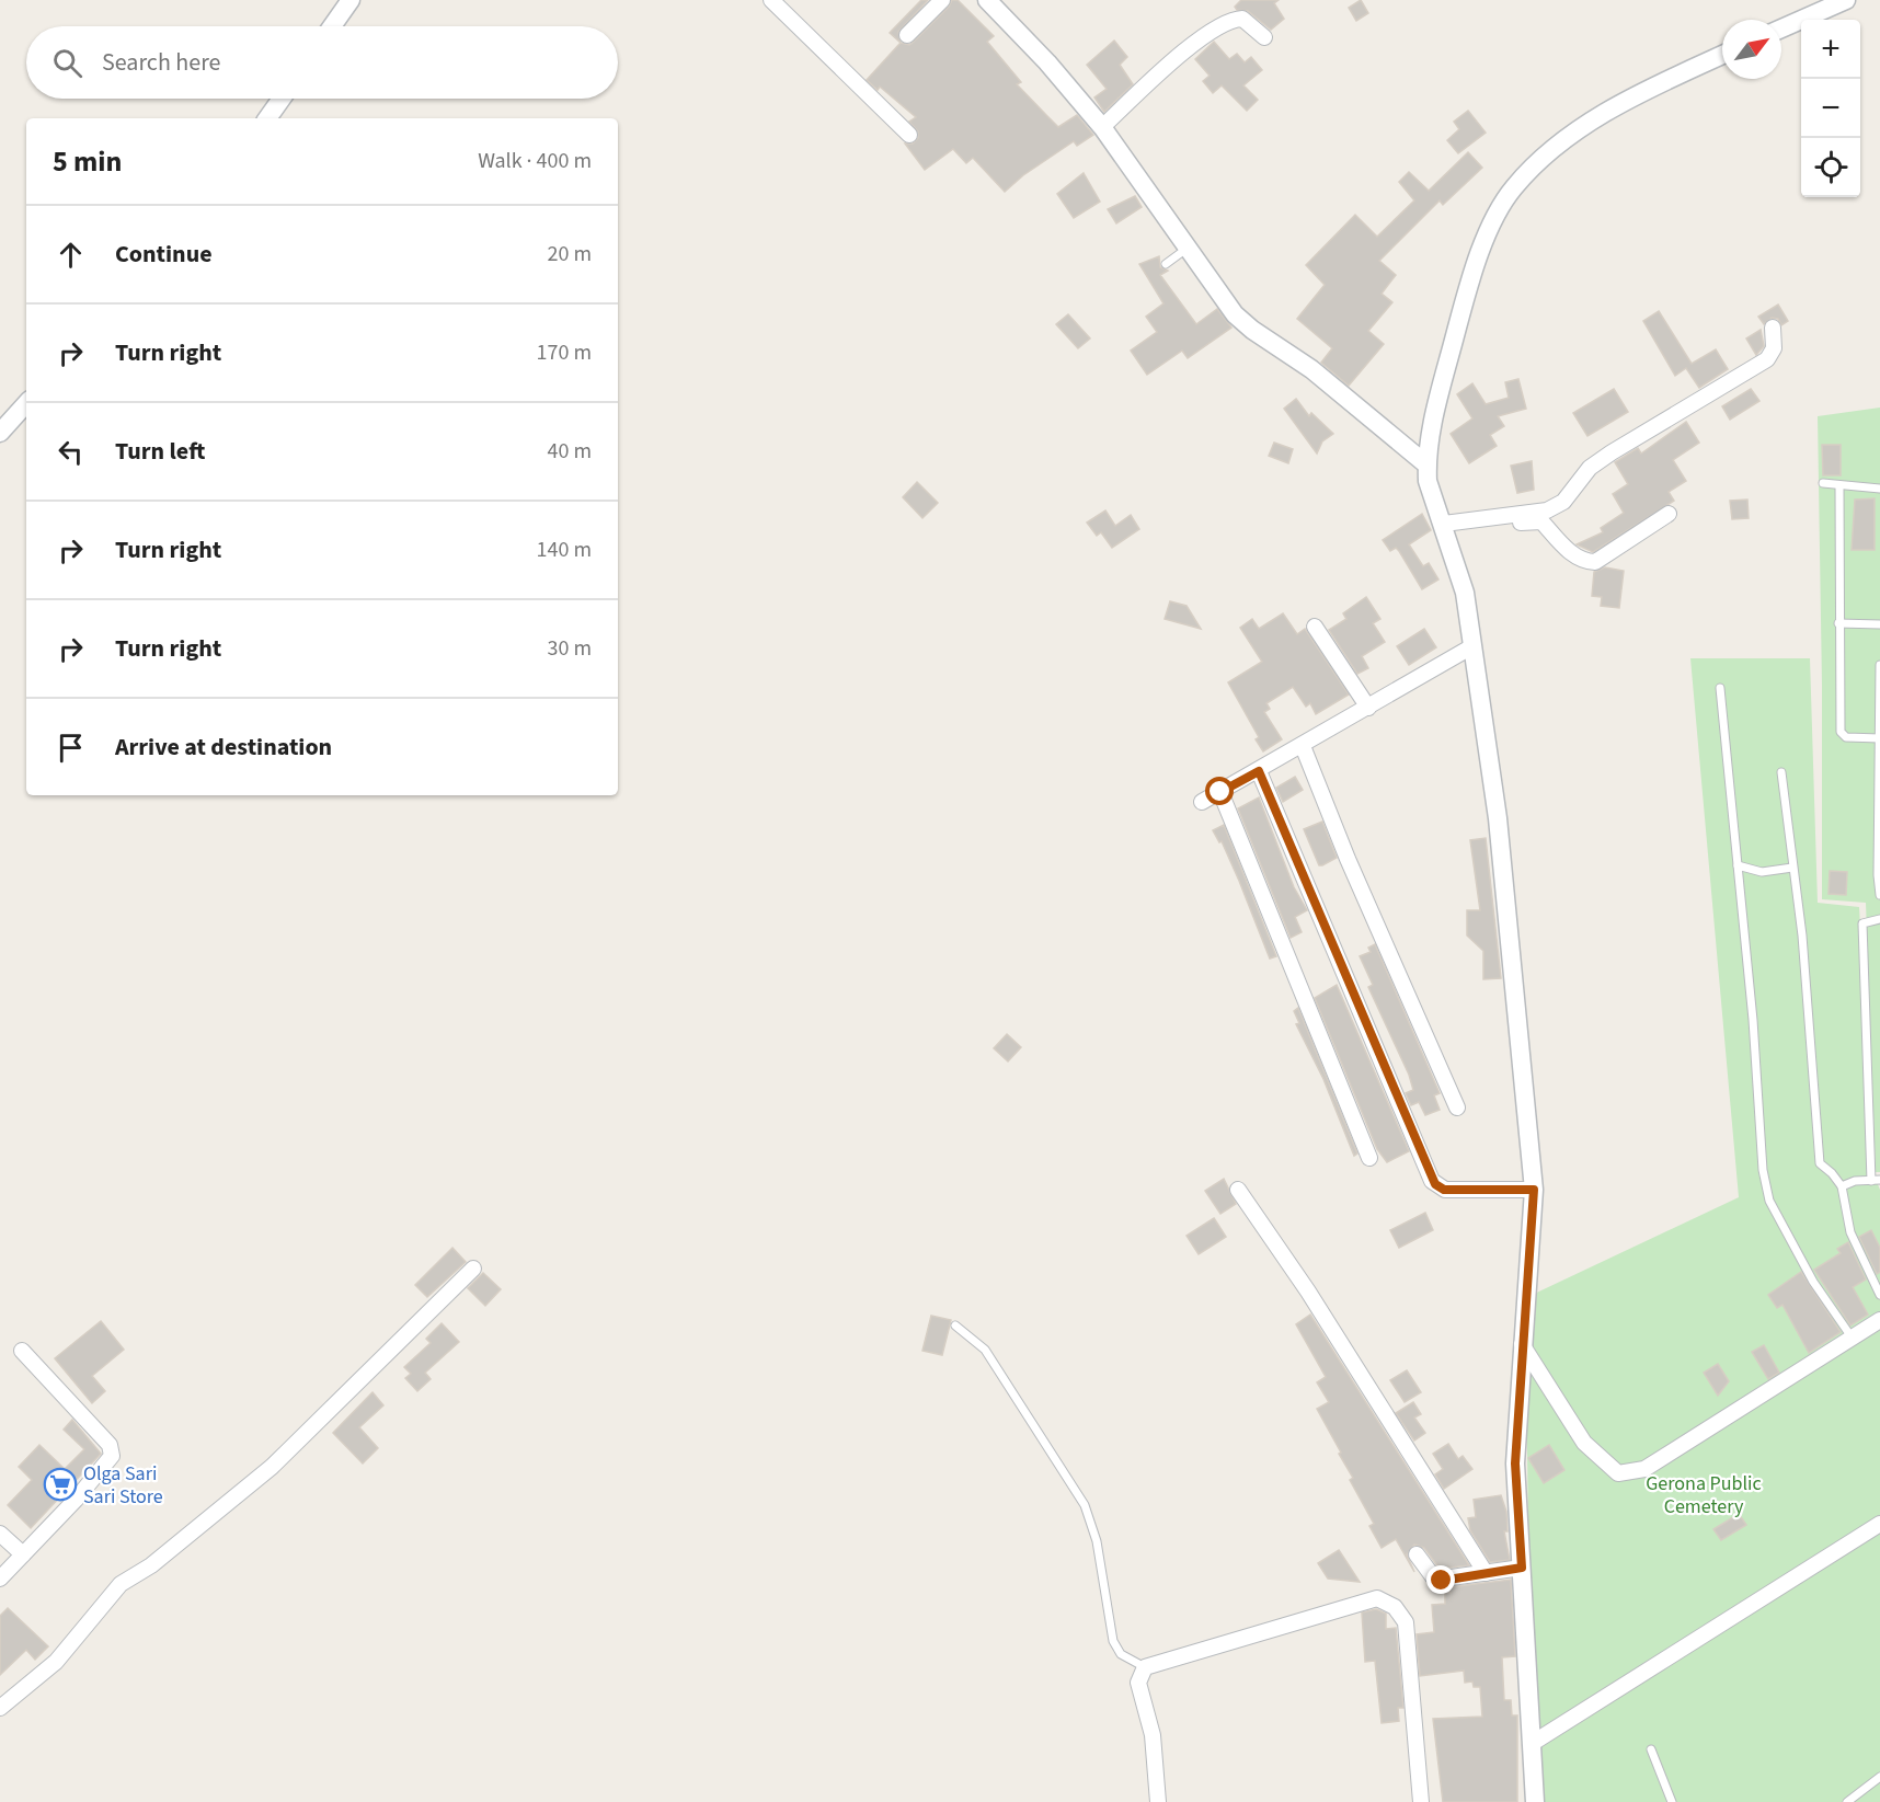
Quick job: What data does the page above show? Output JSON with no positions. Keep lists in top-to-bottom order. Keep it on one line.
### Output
{"parks":["Gerona Public Cemetery"],"places":{"supermarket":["Olga Sari Sari Store"]},"north":"top right","page":{"map_buttons":["+","−"],"search":"Search here","heading":["5 min","Walk · 400 m"],"list":[["Continue","20 m"],["Turn right","170 m"],["Turn left","40 m"],["Turn right","140 m"],["Turn right","30 m"],"Arrive at destination"]}}
